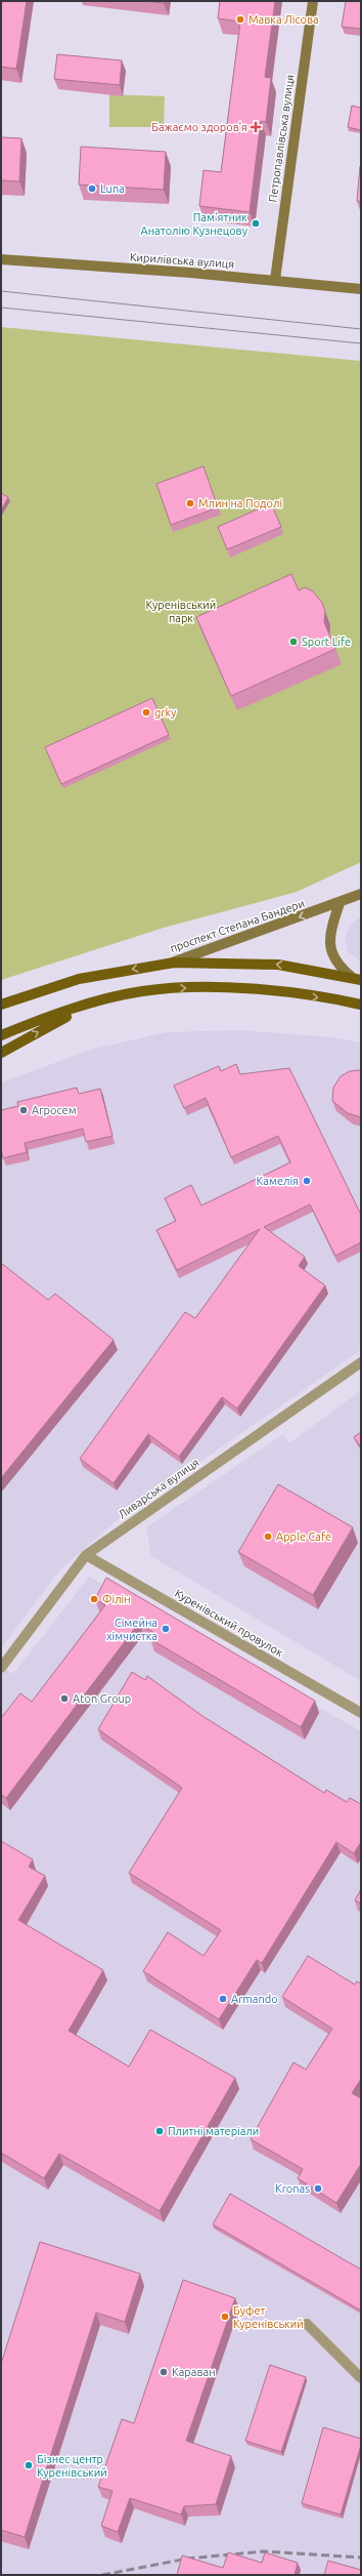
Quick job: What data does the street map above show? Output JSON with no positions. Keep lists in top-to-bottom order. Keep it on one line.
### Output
{"streets":{"main road":["Петропавлівська вулиця","Кирилівська вулиця","проспект Степана Бандери"],"street":["Ливарська вулиця","Куренівський провулок"]},"crossings":[["Петропавлівська вулиця","Кирилівська вулиця"],["Ливарська вулиця","Куренівський провулок"]],"parks":["Куренівський парк"],"places":{"other":["Мавка Лісова","Luna","Пам'ятник Анатолію Кузнецову","Млин на Подолі","Sport Life","grky","Агросем","Камелія","Apple Cafe","Філін","Сімейна хімчистка","Aton Group","Armando","Плитні матеріали","Kronas","Буфет Куренівський","Караван","Бізнес центр Куренівський"],"health":["Бажаємо здоров'я"]}}
